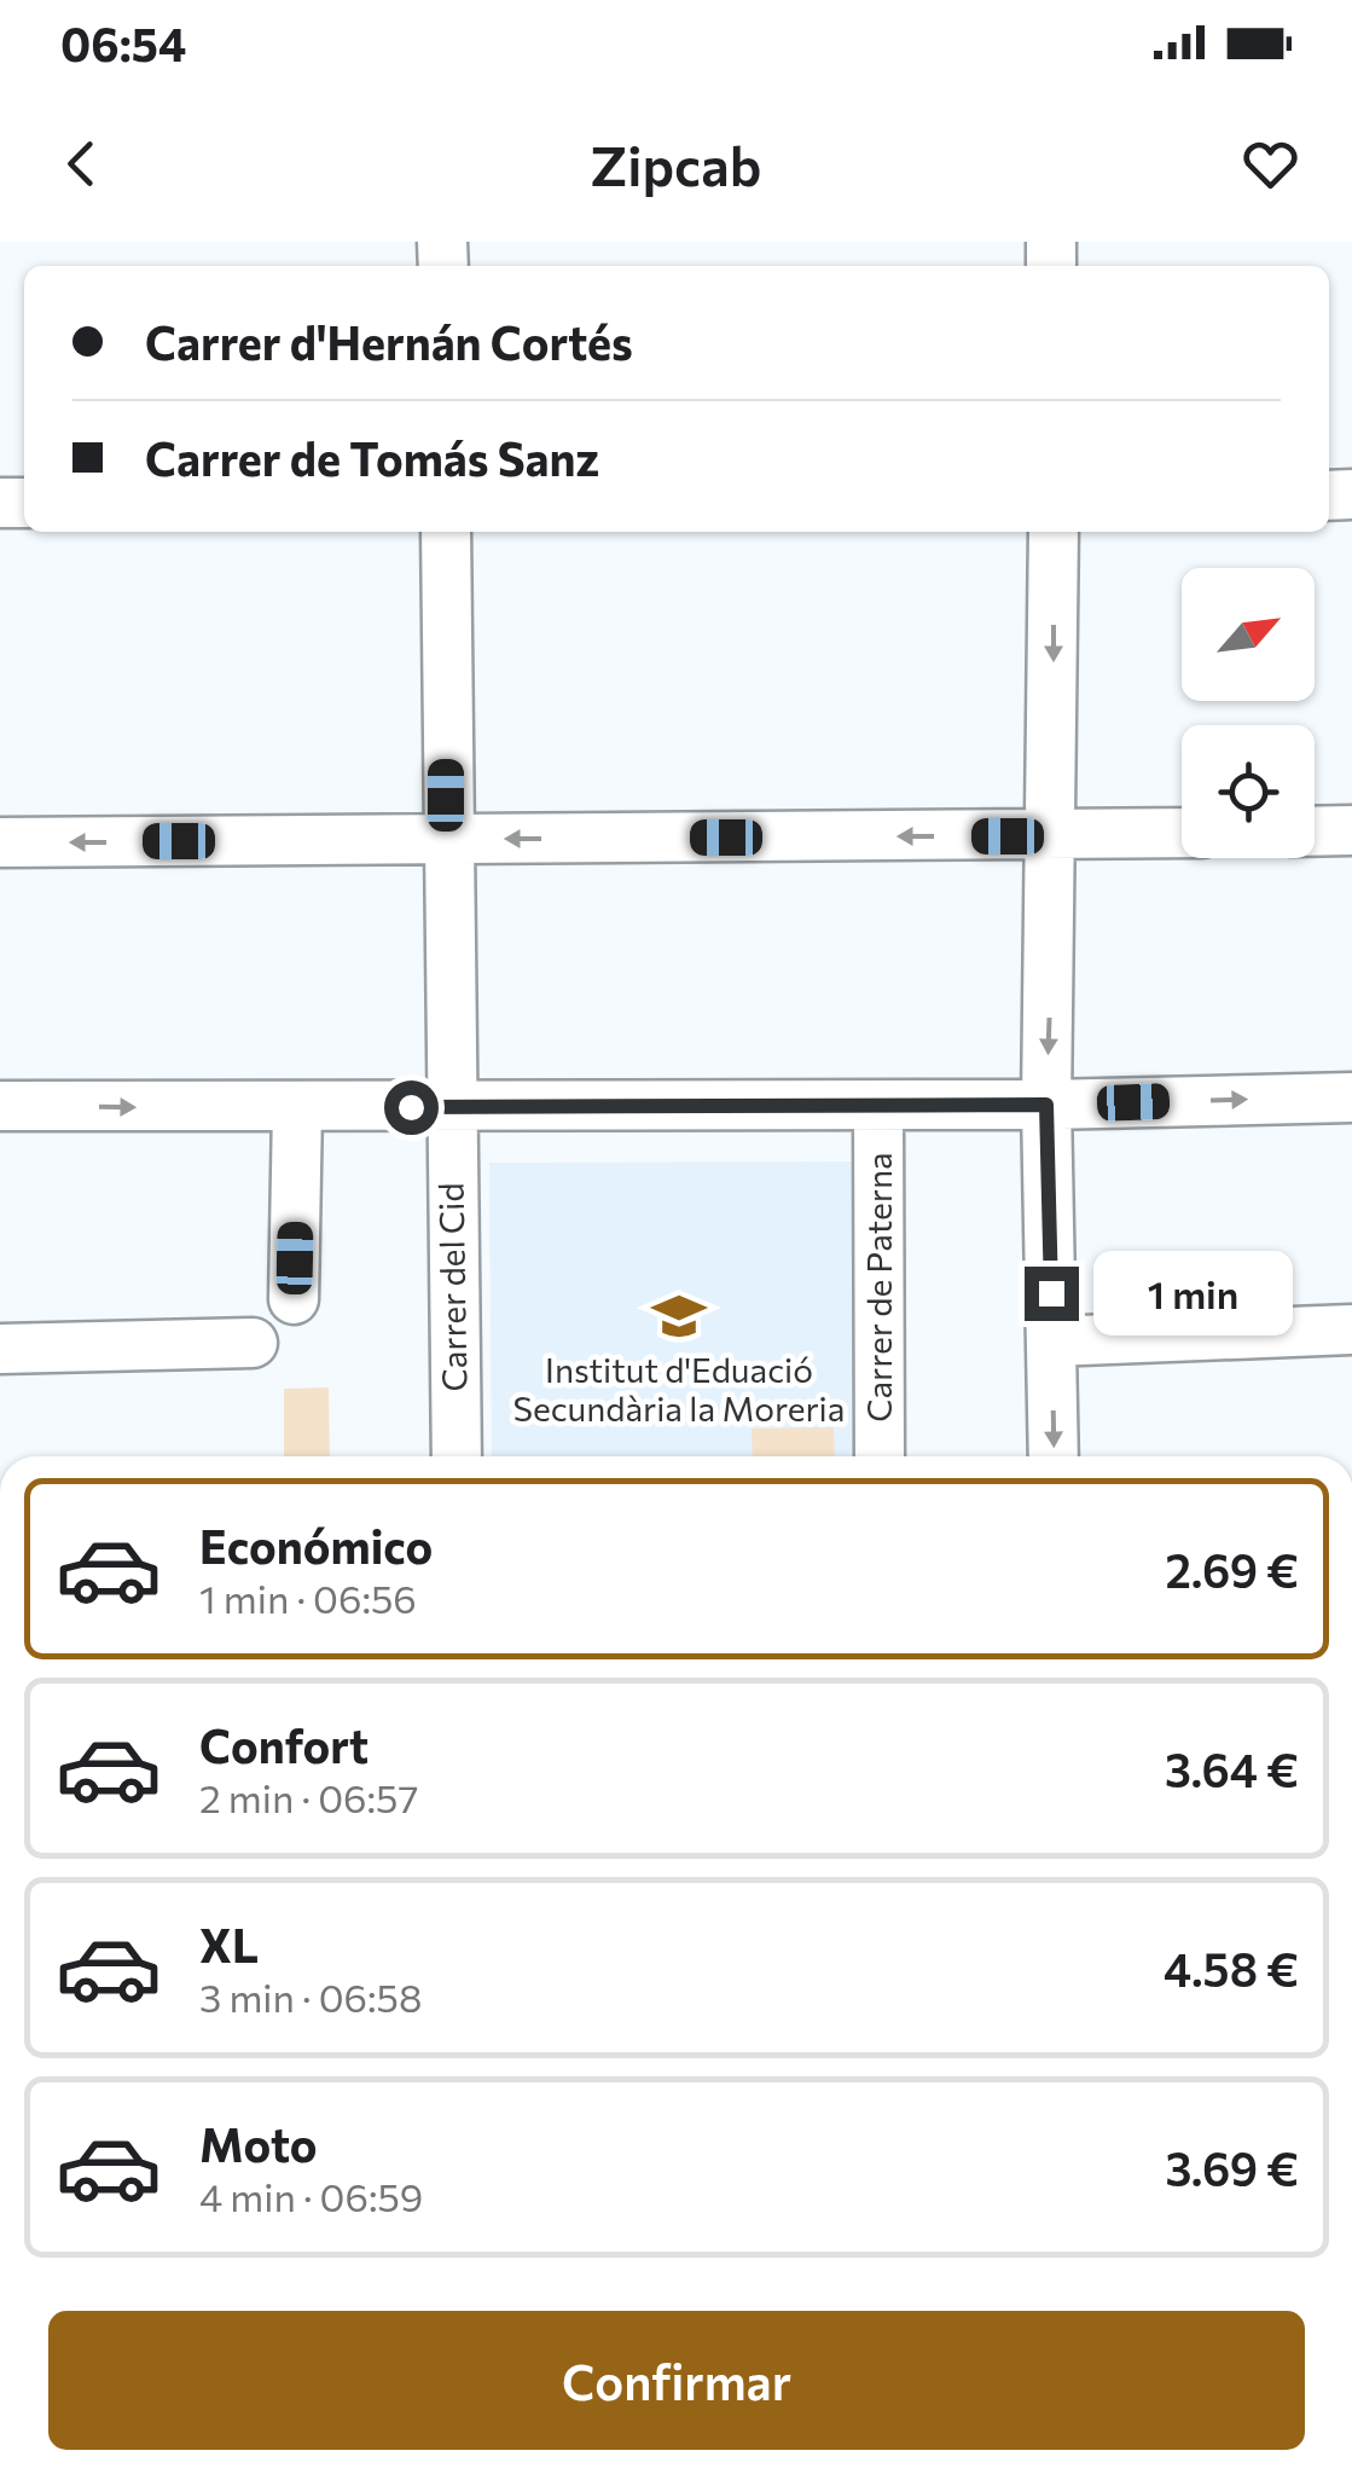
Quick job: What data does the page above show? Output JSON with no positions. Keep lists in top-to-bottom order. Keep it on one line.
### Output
{"streets":{"street":["Carrer del Cid","Carrer de Paterna"]},"places":{"school or university":["Institut d'Eduació Secundària la Moreria"]},"north":"top right","page":{"status":"06:54","header":"Zipcab","banner":["Carrer d'Hernán Cortés","Carrer de Tomás Sanz"],"bubble":"1 min","list":[{"name":"Económico","note":"1 min · 06:56","value":"2.69 €"},{"name":"Confort","note":"2 min · 06:57","value":"3.64 €"},{"name":"XL","note":"3 min · 06:58","value":"4.58 €"},{"name":"Moto","note":"4 min · 06:59","value":"3.69 €"}],"buttons":"Confirmar"}}
